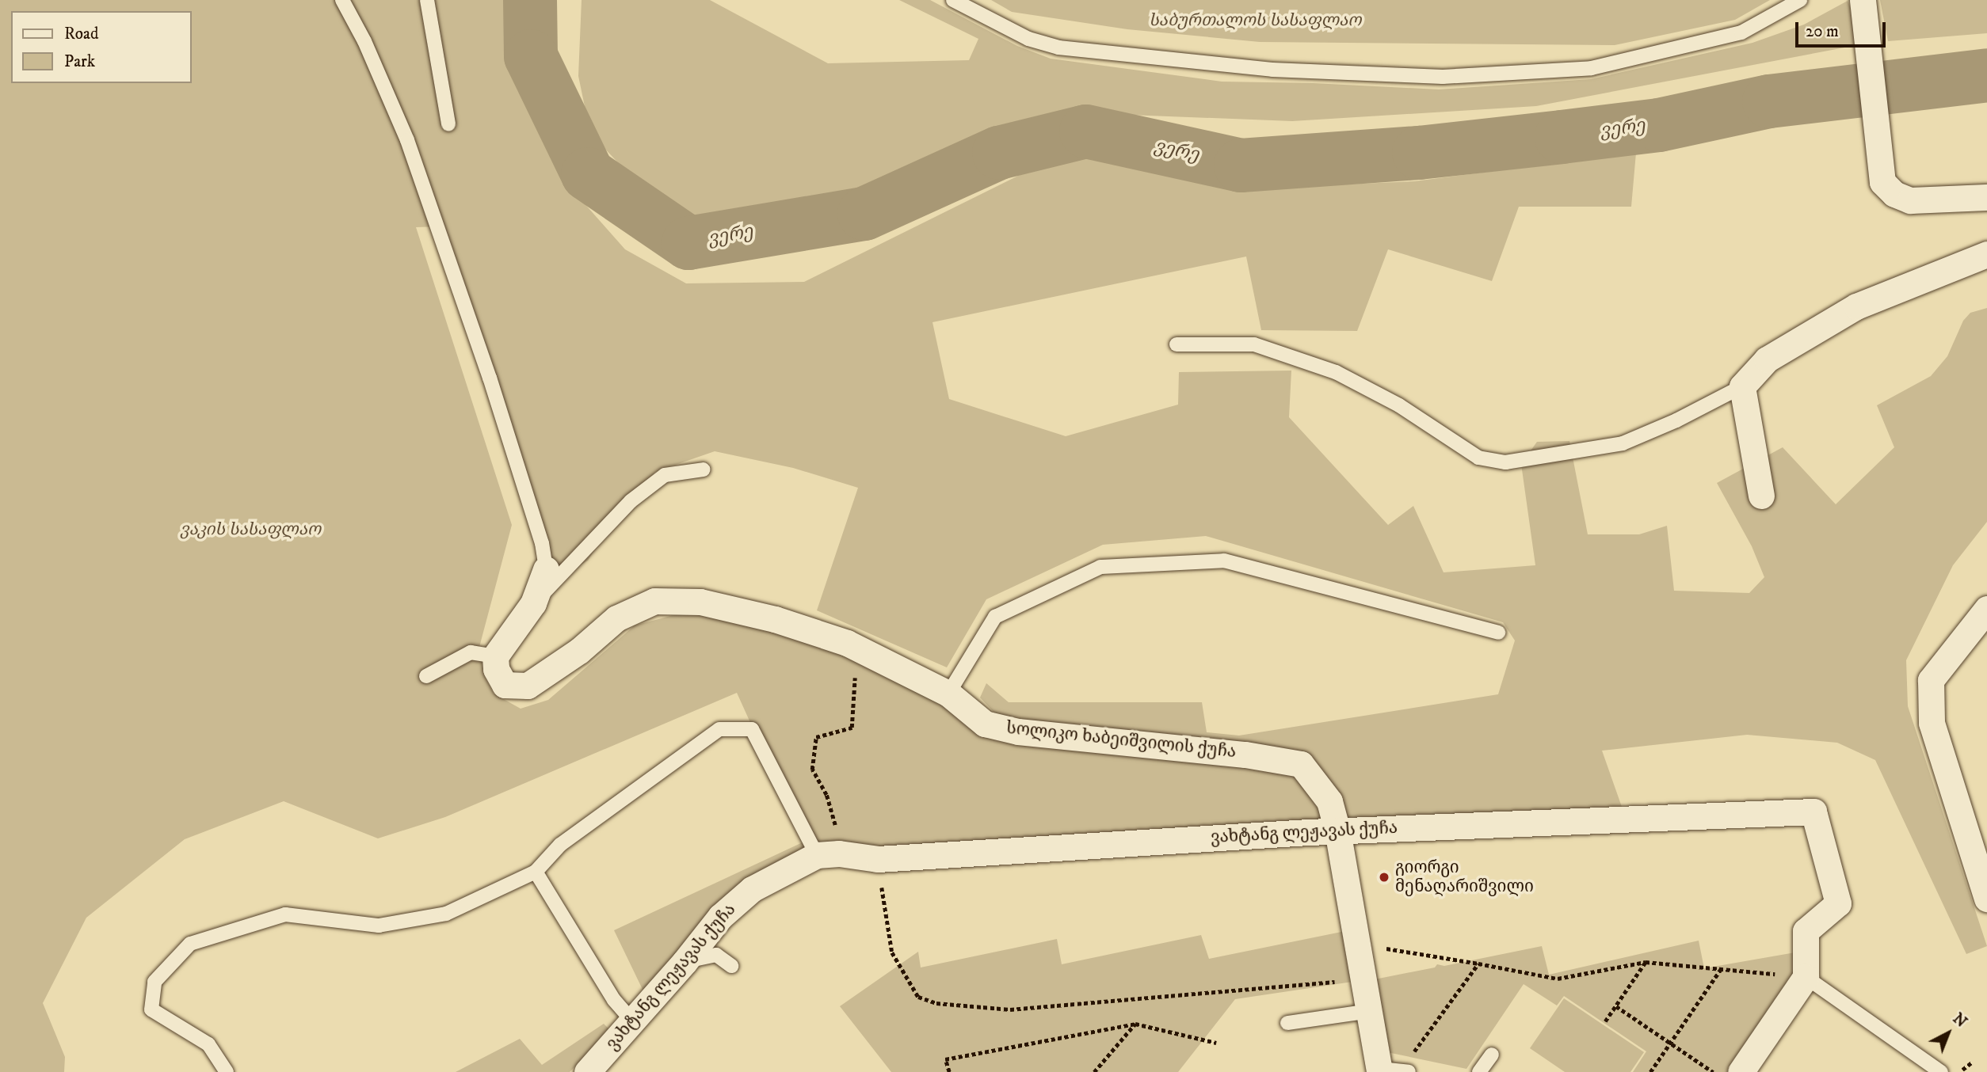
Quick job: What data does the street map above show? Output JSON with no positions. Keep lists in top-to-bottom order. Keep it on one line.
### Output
{"streets":{"street":["სოლიკო ხაბეიშვილის ქუჩა","ვახტანგ ლეჟავას ქუჩა"]},"crossings":[["სოლიკო ხაბეიშვილის ქუჩა","ვახტანგ ლეჟავას ქუჩა"]],"water":["ვერე"],"parks":["საბურთალოს სასაფლაო","ვაკის სასაფლაო"],"places":["გიორგი მენაღარიშვილი"],"legend":["Road","Park"],"scale_bar":"20 m","north":"top right"}
